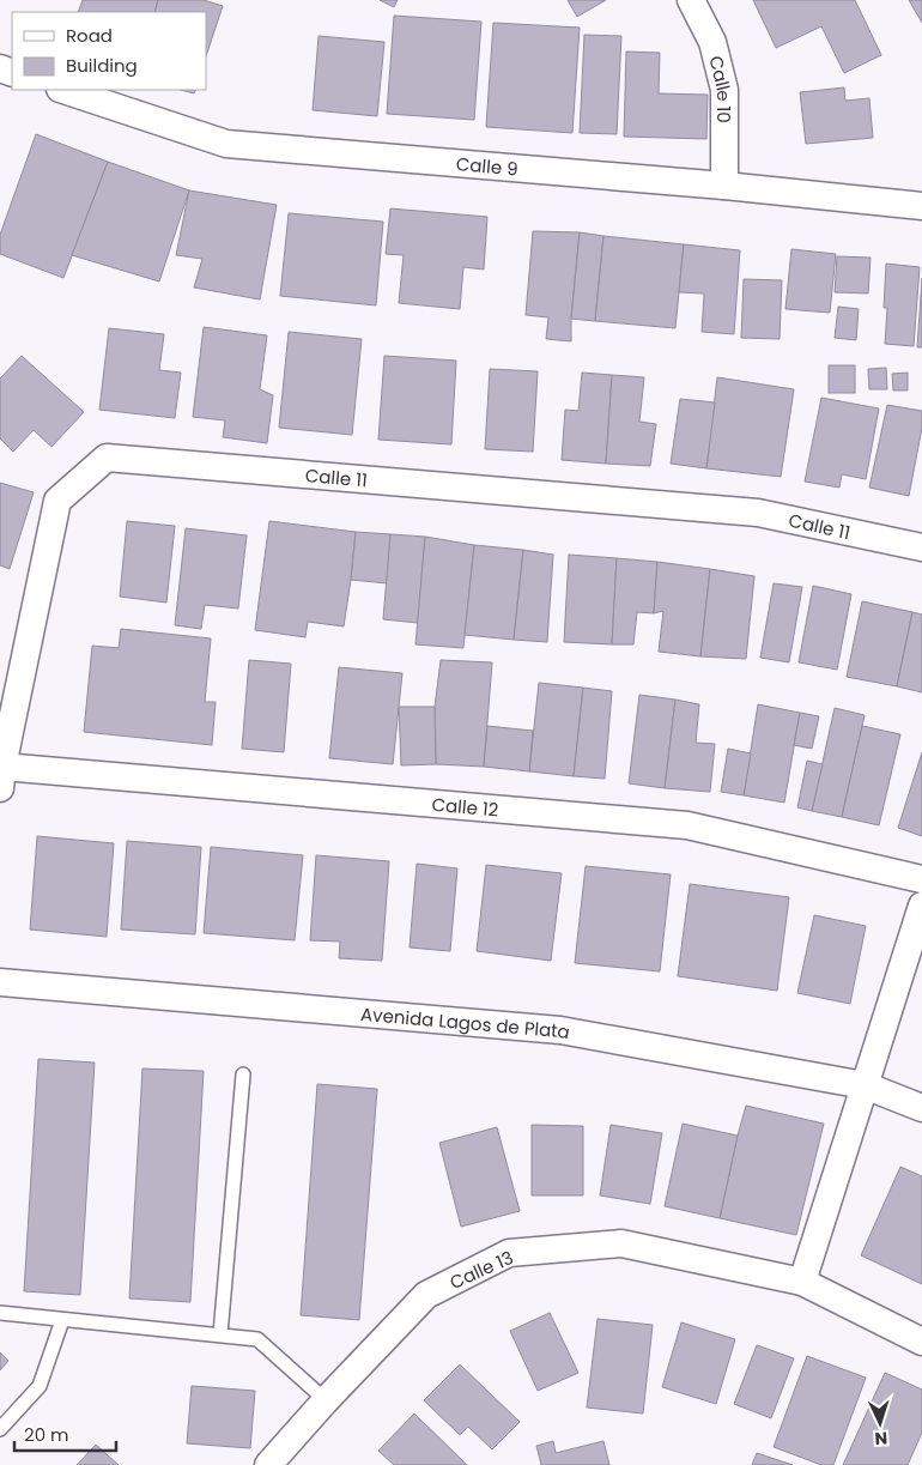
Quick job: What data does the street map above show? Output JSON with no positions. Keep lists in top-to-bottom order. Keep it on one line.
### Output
{"streets":{"street":["Calle 10","Calle 9","Calle 11","Calle 12","Avenida Lagos de Plata","Calle 13"]},"crossings":[["Calle 10","Calle 9"],["Calle 11","Calle 12"]],"legend":["Road","Building"],"scale_bar":"20 m","north":"bottom"}
